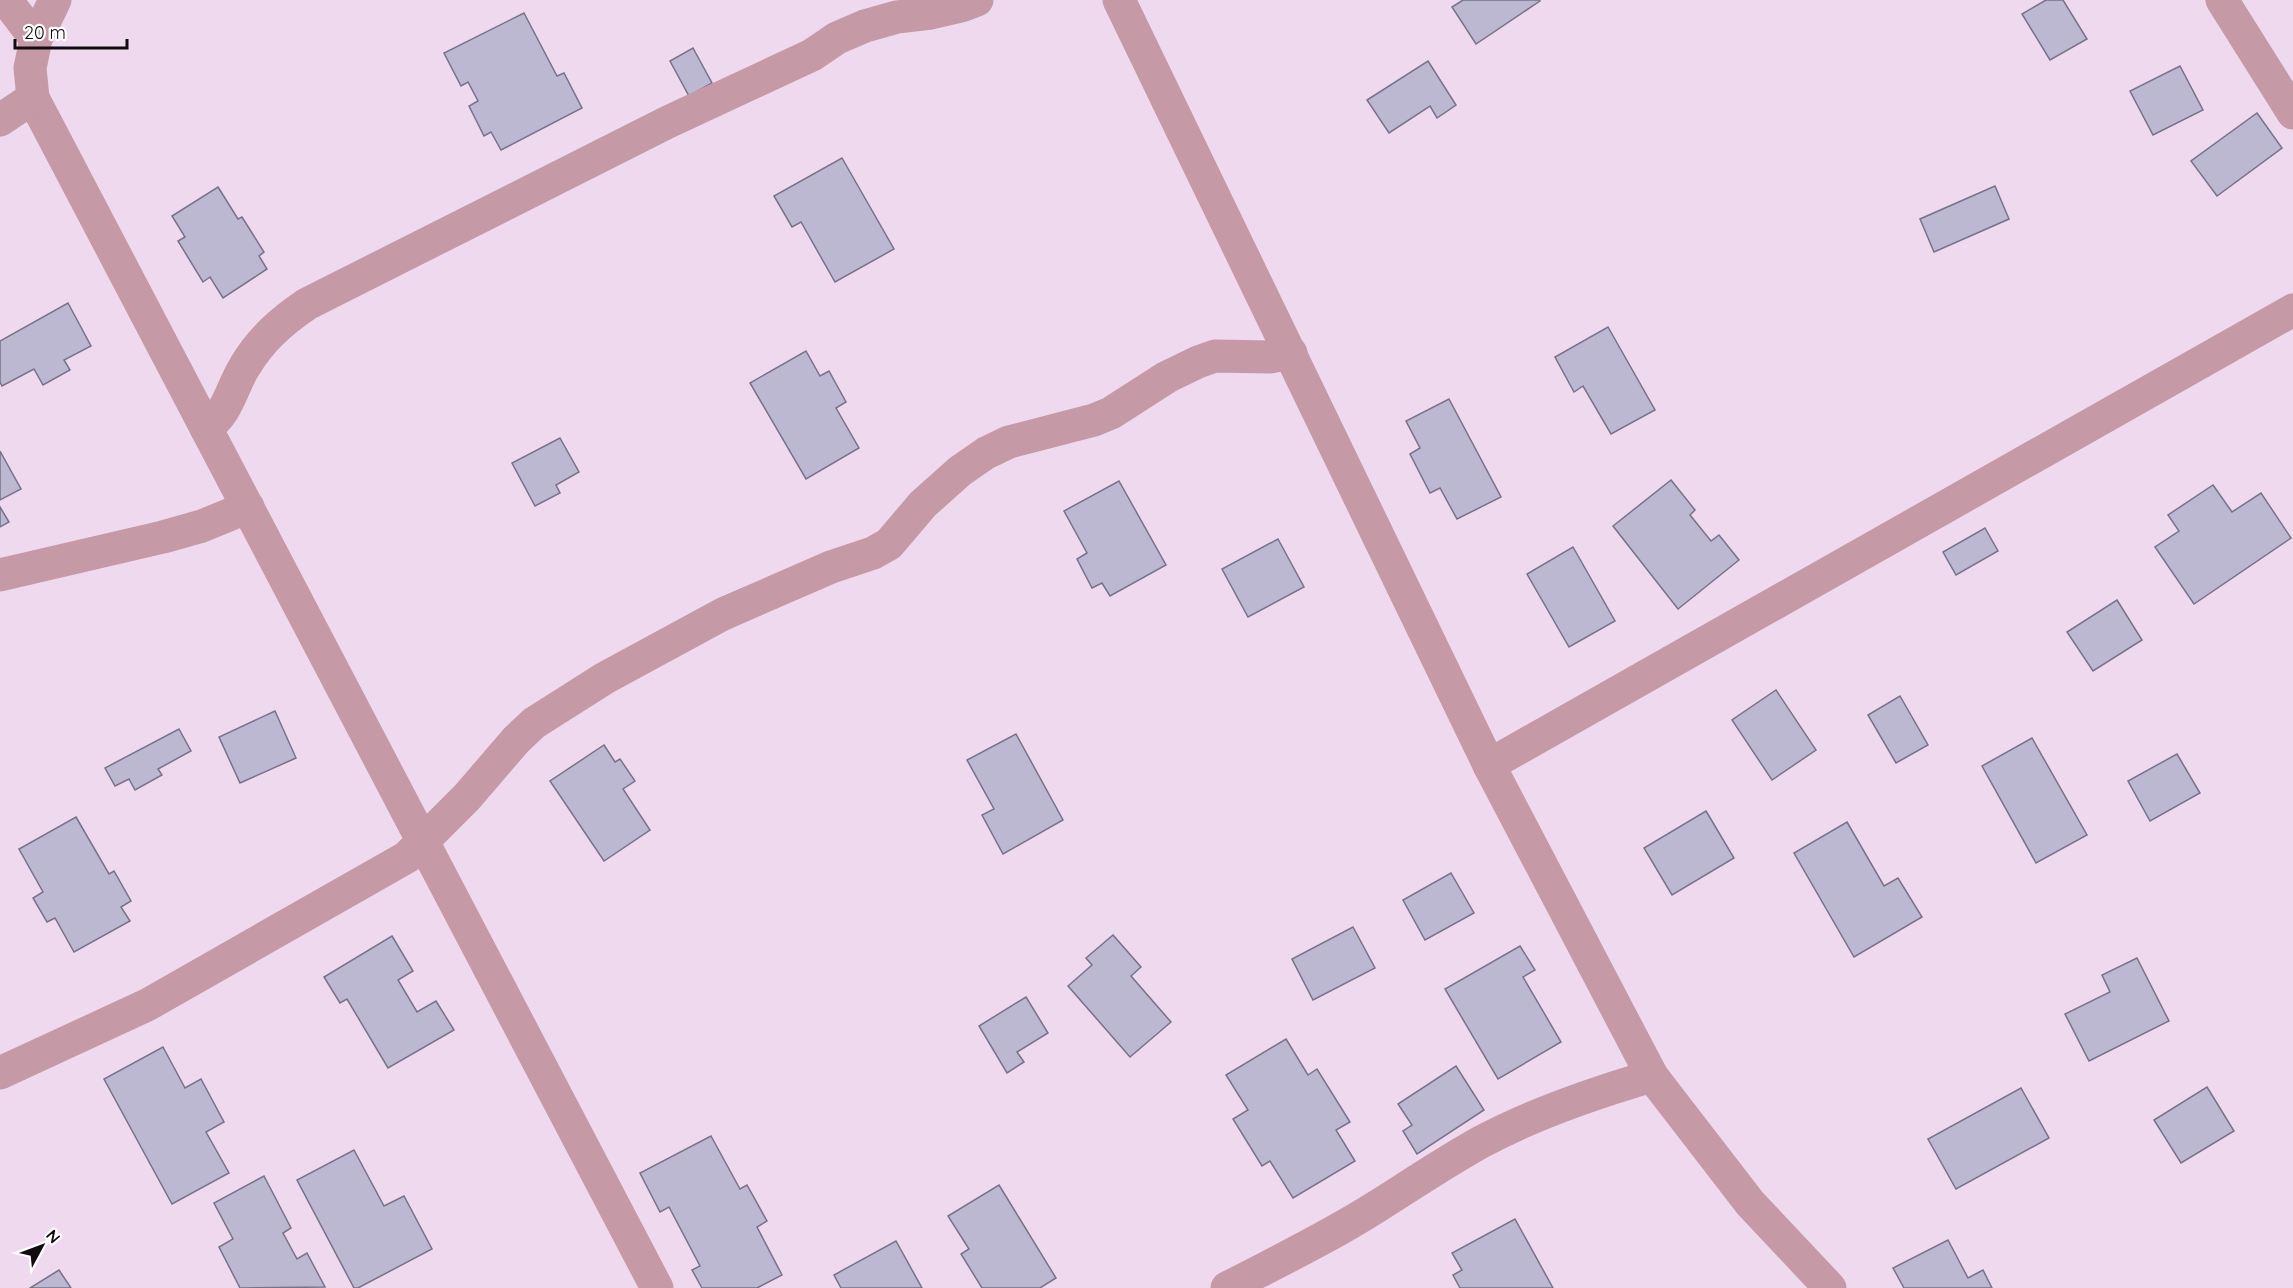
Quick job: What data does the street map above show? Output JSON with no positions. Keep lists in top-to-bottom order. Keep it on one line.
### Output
{"scale_bar":"20 m","north":"top right"}
